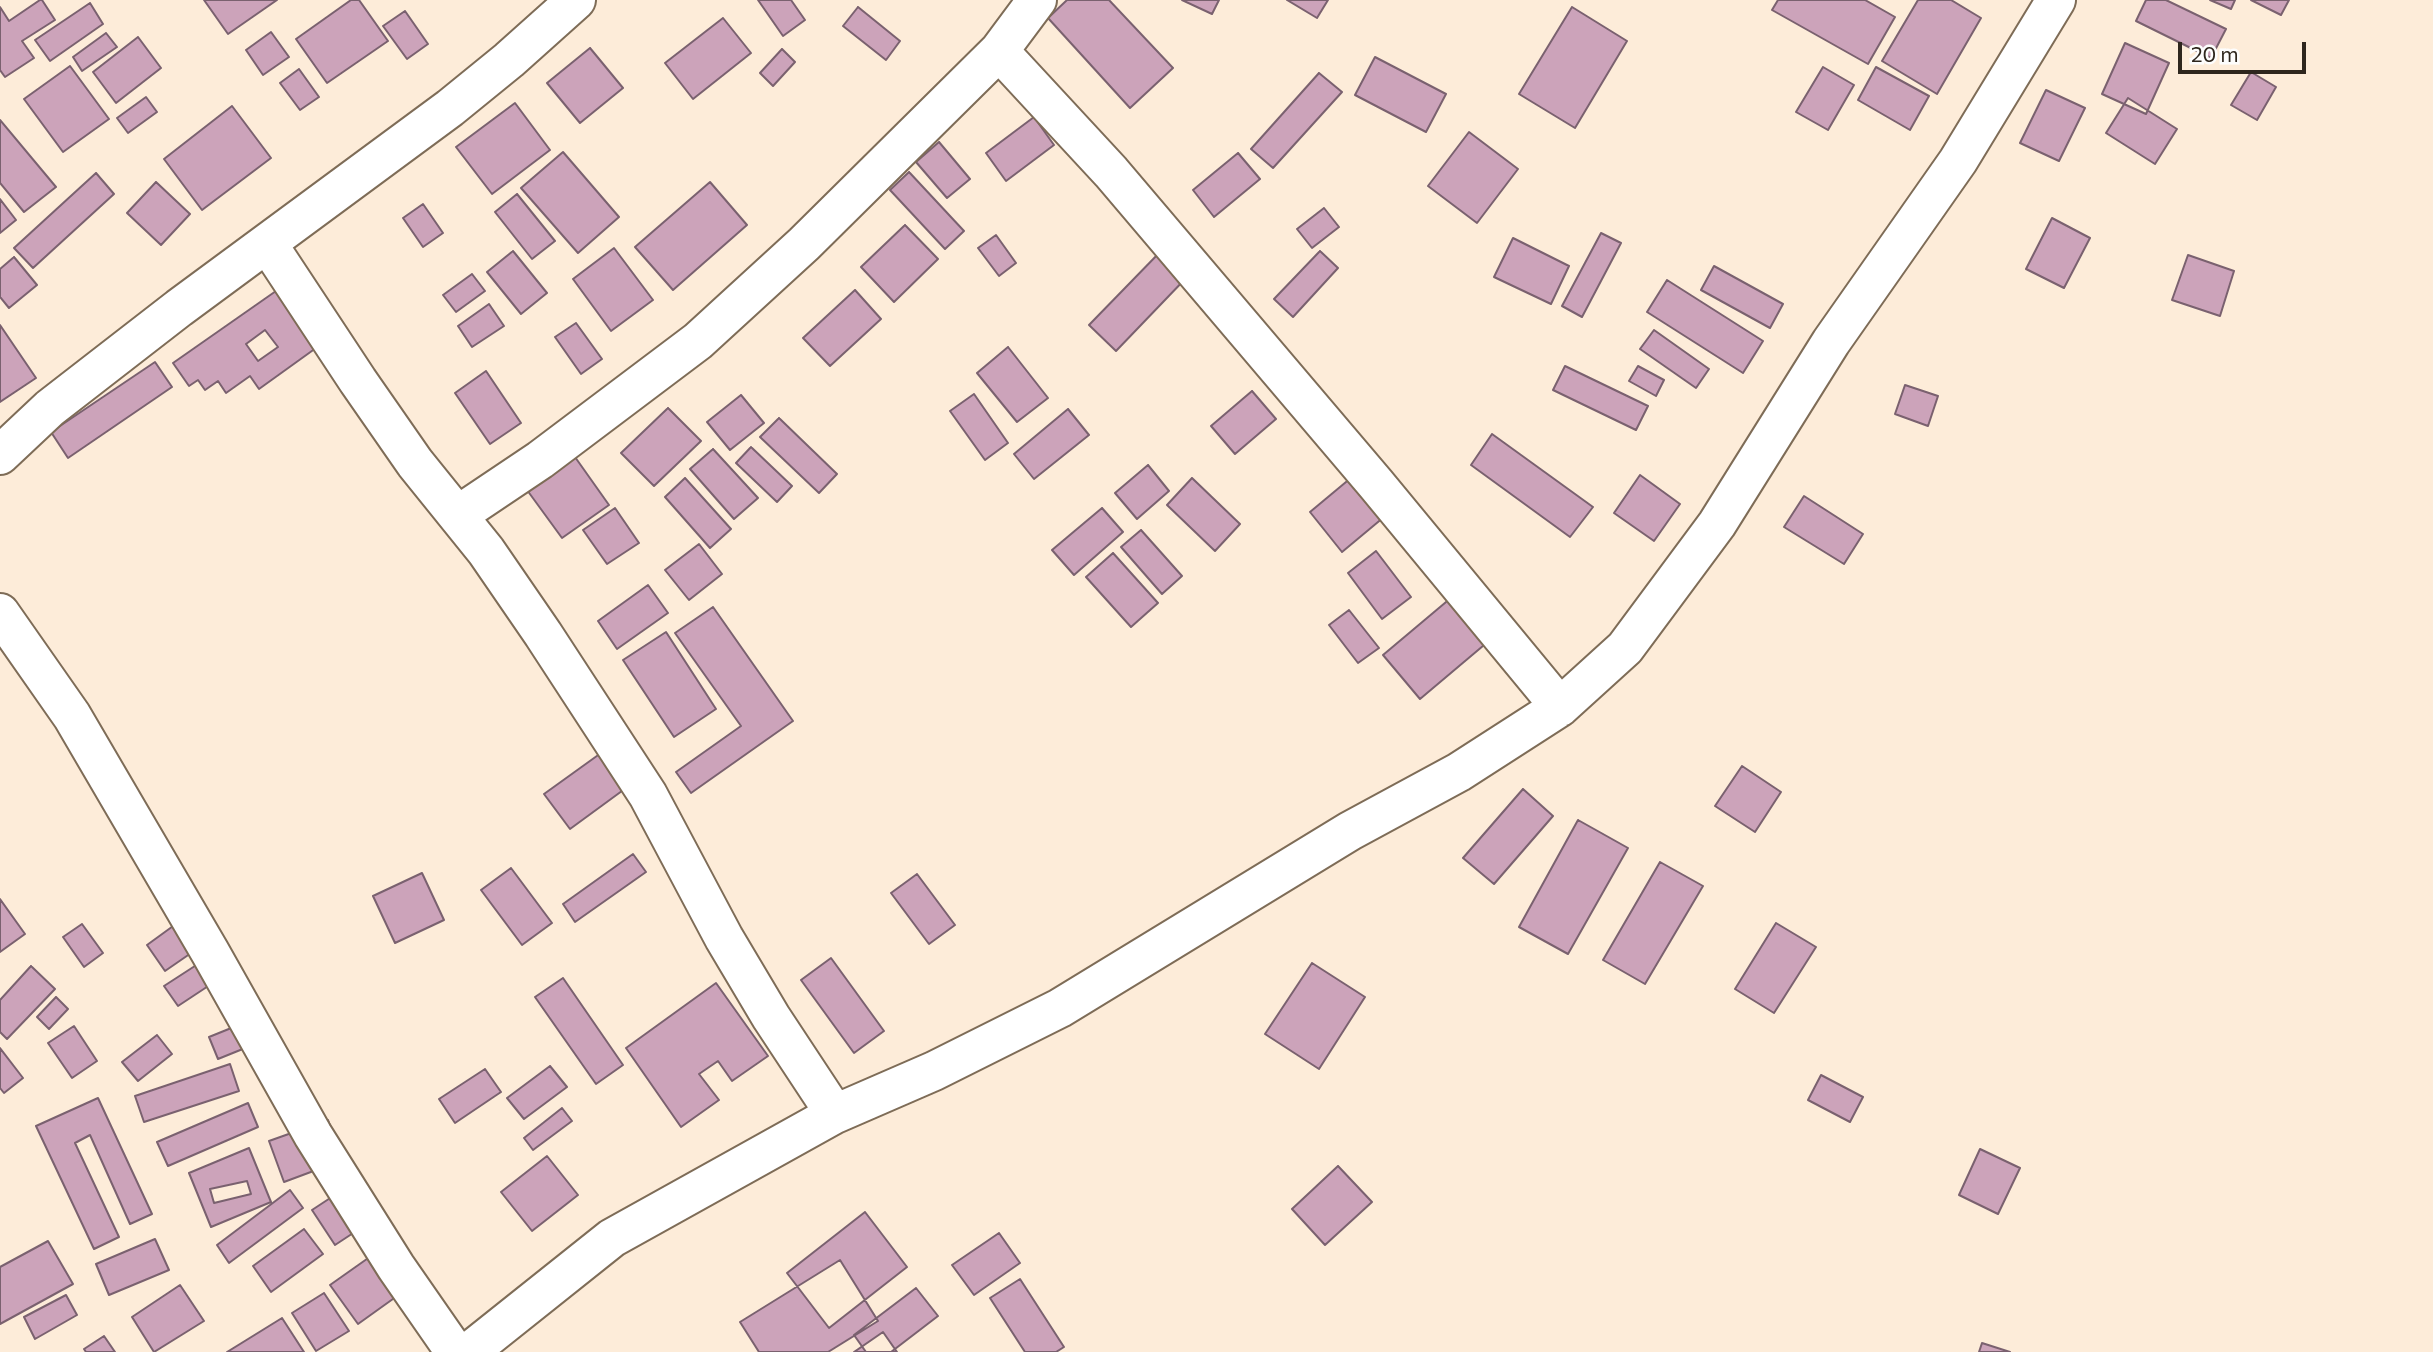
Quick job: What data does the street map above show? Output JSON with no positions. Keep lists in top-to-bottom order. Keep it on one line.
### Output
{"scale_bar":"20 m"}
